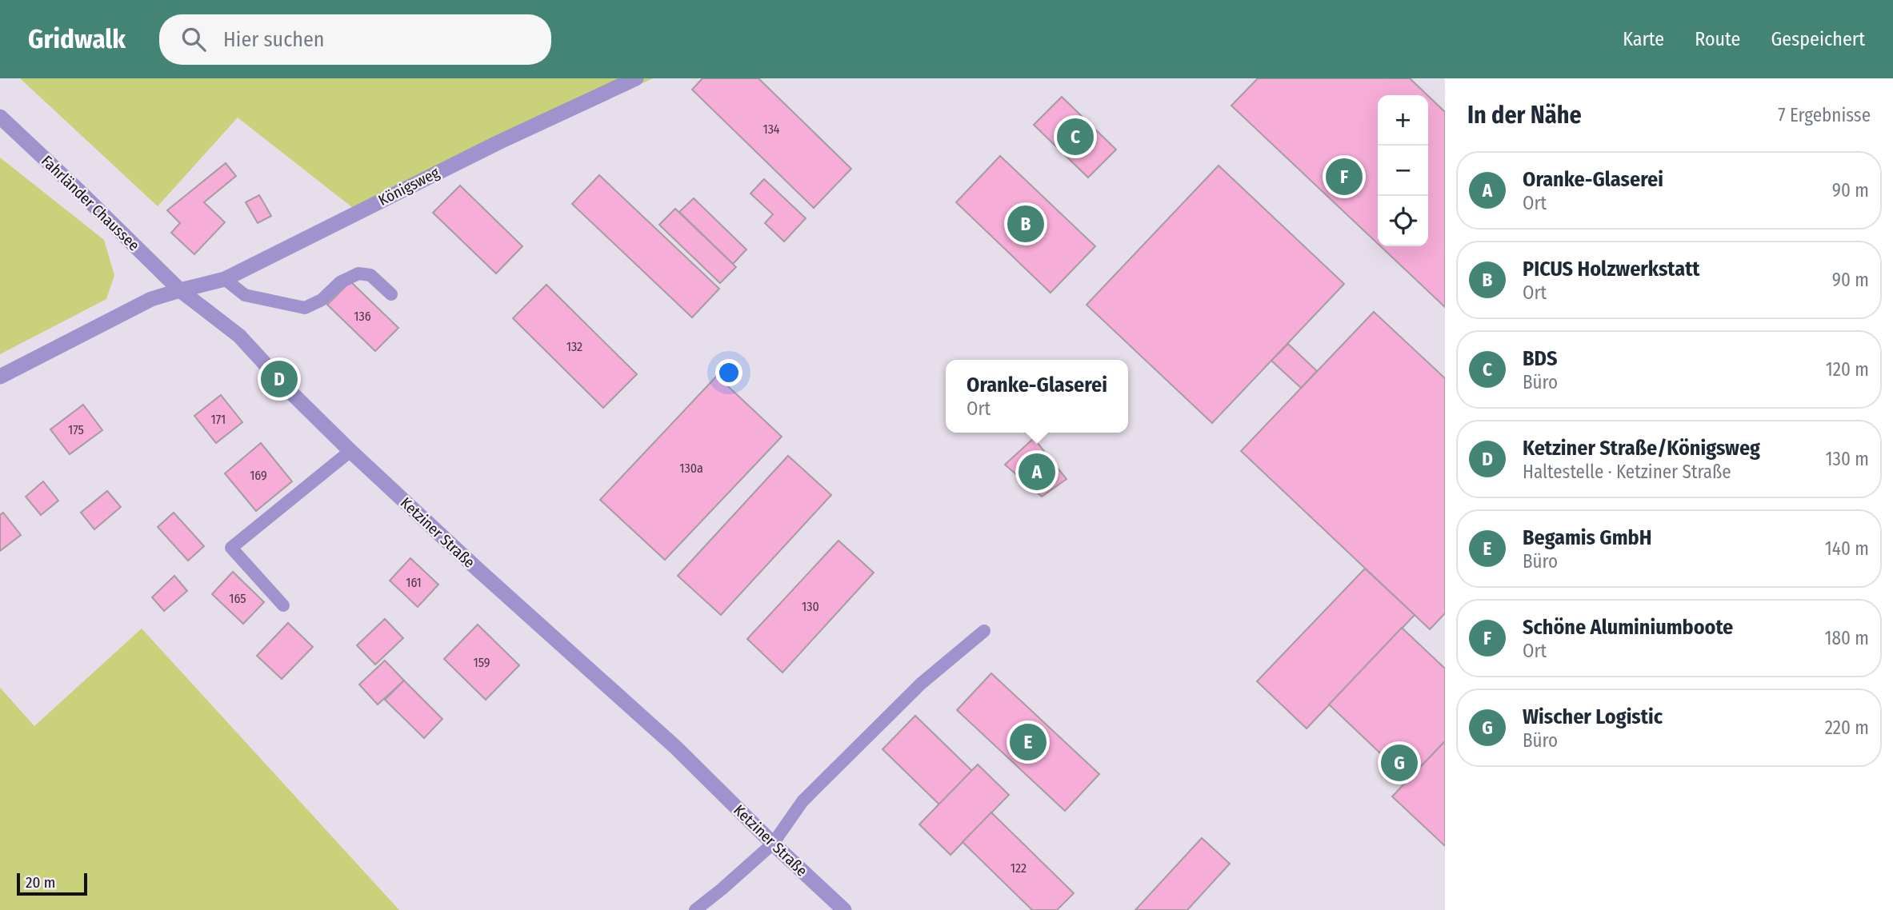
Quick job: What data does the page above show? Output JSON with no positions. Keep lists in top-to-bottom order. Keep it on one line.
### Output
{"streets":{"street":["Königsweg","Fahrländer Chaussee","Ketziner Straße"]},"crossings":[["Königsweg","Fahrländer Chaussee"],["Königsweg","Ketziner Straße"],["Fahrländer Chaussee","Ketziner Straße"]],"house_numbers":["134","136","132","171","175","130a","169","161","165","130","159","122"],"scale_bar":"20 m","page":{"header":"Gridwalk","search":"Hier suchen","nav":["Karte","Route","Gespeichert"],"heading":["In der Nähe","7 Ergebnisse"],"map_buttons":["+","−"],"pins":["C","F","B","D","A","E","G"],"list":[{"mark":"A","name":"Oranke-Glaserei","note":"Ort","value":"90 m"},{"mark":"B","name":"PICUS Holzwerkstatt","note":"Ort","value":"90 m"},{"mark":"C","name":"BDS","note":"Büro","value":"120 m"},{"mark":"D","name":"Ketziner Straße/Königsweg","note":"Haltestelle · Ketziner Straße","value":"130 m"},{"mark":"E","name":"Begamis GmbH","note":"Büro","value":"140 m"},{"mark":"F","name":"Schöne Aluminiumboote","note":"Ort","value":"180 m"},{"mark":"G","name":"Wischer Logistic","note":"Büro","value":"220 m"}],"popup":["Oranke-Glaserei","Ort"],"scale":"20 m"}}
